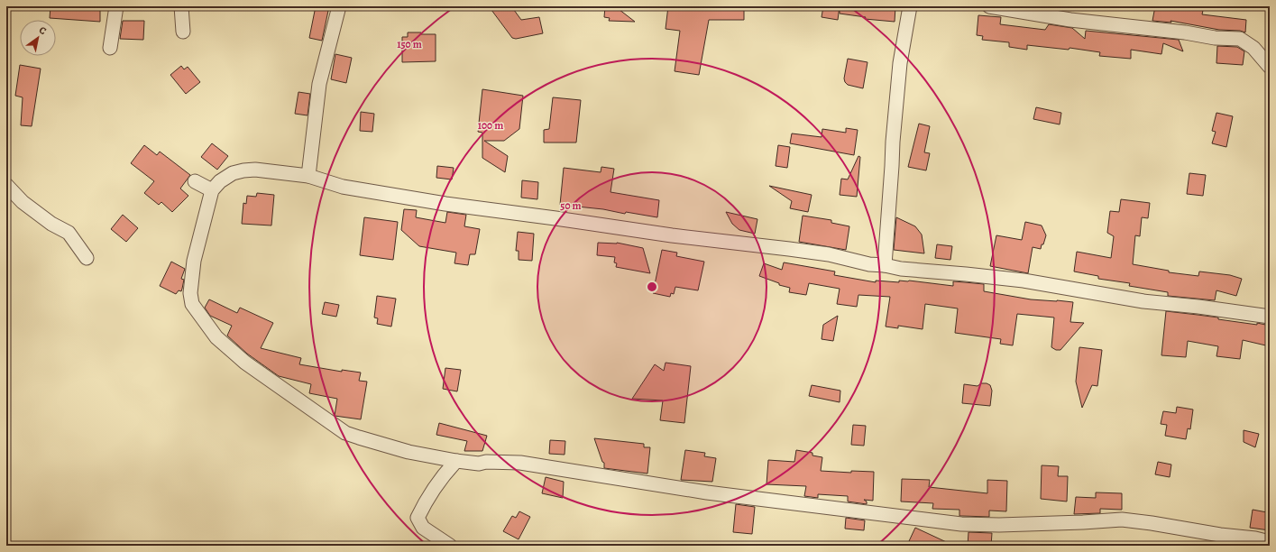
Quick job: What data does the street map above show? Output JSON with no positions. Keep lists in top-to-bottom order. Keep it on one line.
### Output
{"north":"top right","rings":["150 m","100 m","50 m"]}
